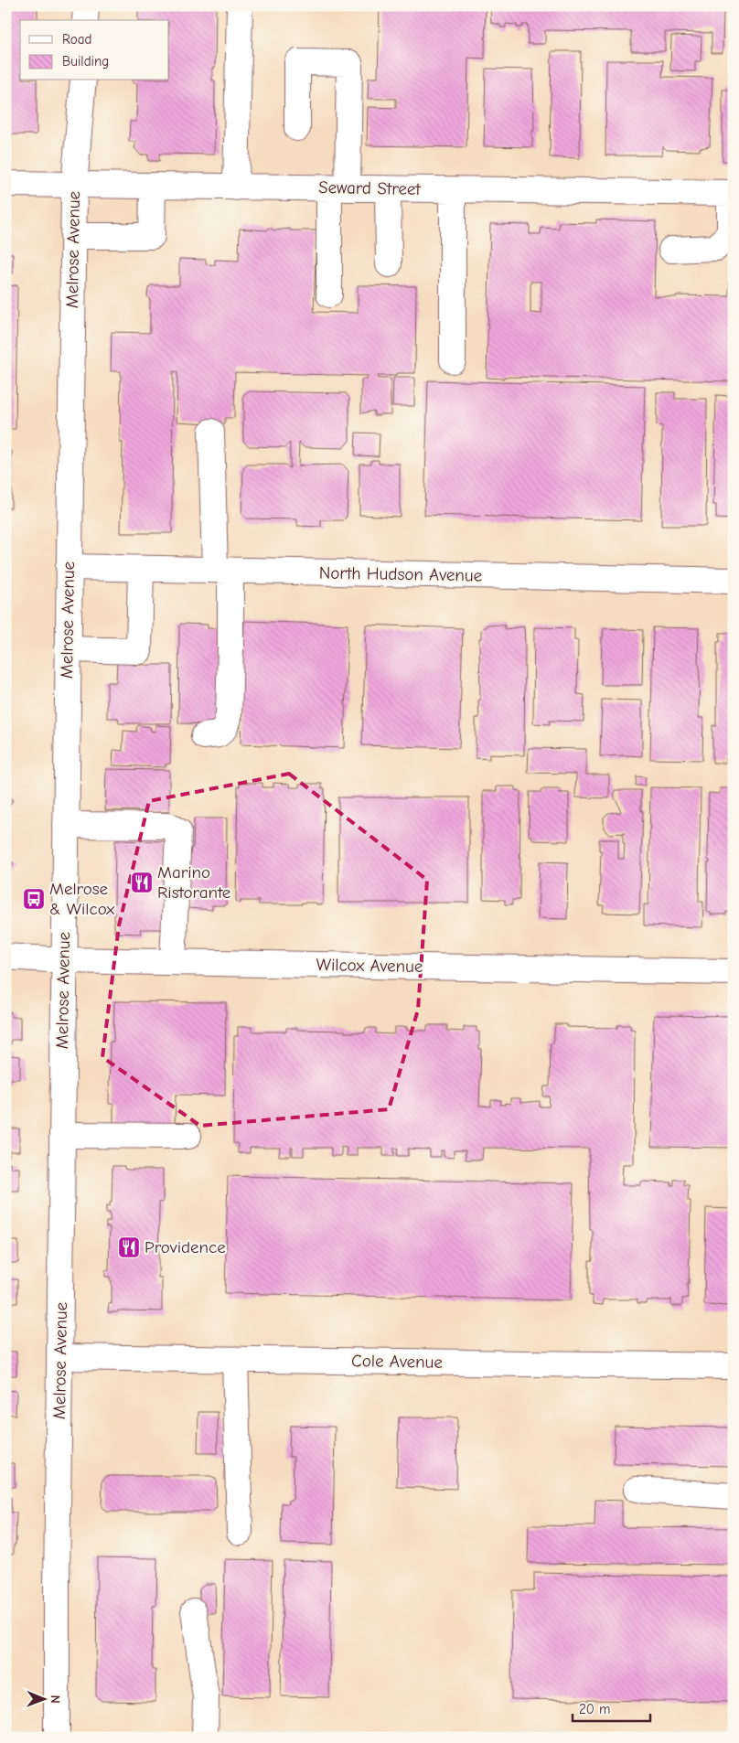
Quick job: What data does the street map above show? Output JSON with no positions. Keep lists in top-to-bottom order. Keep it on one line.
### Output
{"streets":{"street":["Seward Street","Melrose Avenue","North Hudson Avenue","Wilcox Avenue","Cole Avenue"]},"crossings":[["Seward Street","Melrose Avenue"],["Melrose Avenue","North Hudson Avenue"],["Melrose Avenue","Wilcox Avenue"],["Melrose Avenue","Cole Avenue"]],"places":{"restaurant":["Marino Ristorante","Providence"],"bus stop":["Melrose & Wilcox"]},"legend":["Road","Building"],"scale_bar":"20 m","north":"right"}
